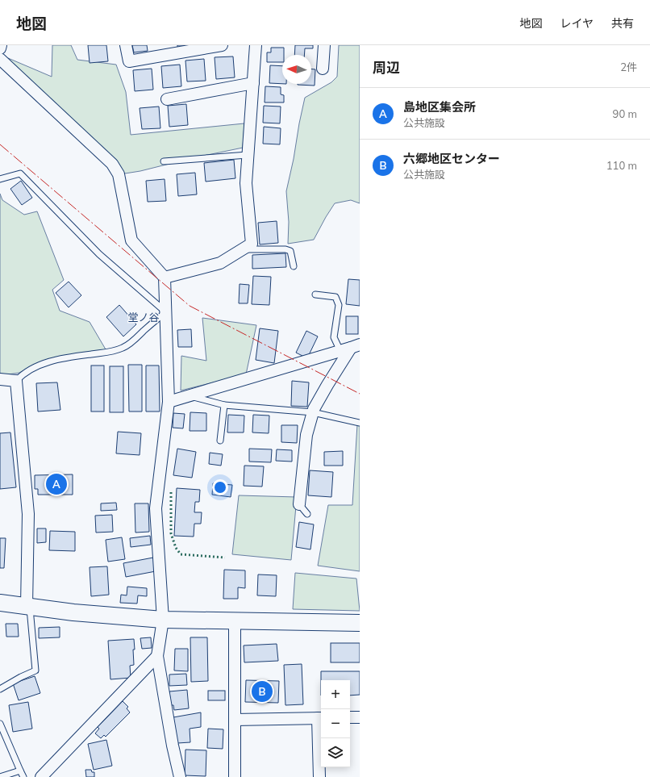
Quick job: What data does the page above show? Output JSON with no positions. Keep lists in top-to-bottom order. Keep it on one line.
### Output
{"districts":["堂ノ谷"],"north":"left","page":{"header":"地図","nav":["地図","レイヤ","共有"],"heading":["周辺","2件"],"list":[{"mark":"A","name":"島地区集会所","note":"公共施設","value":"90 m"},{"mark":"B","name":"六郷地区センター","note":"公共施設","value":"110 m"}],"pins":["A","B"],"map_buttons":["+","−"]}}
